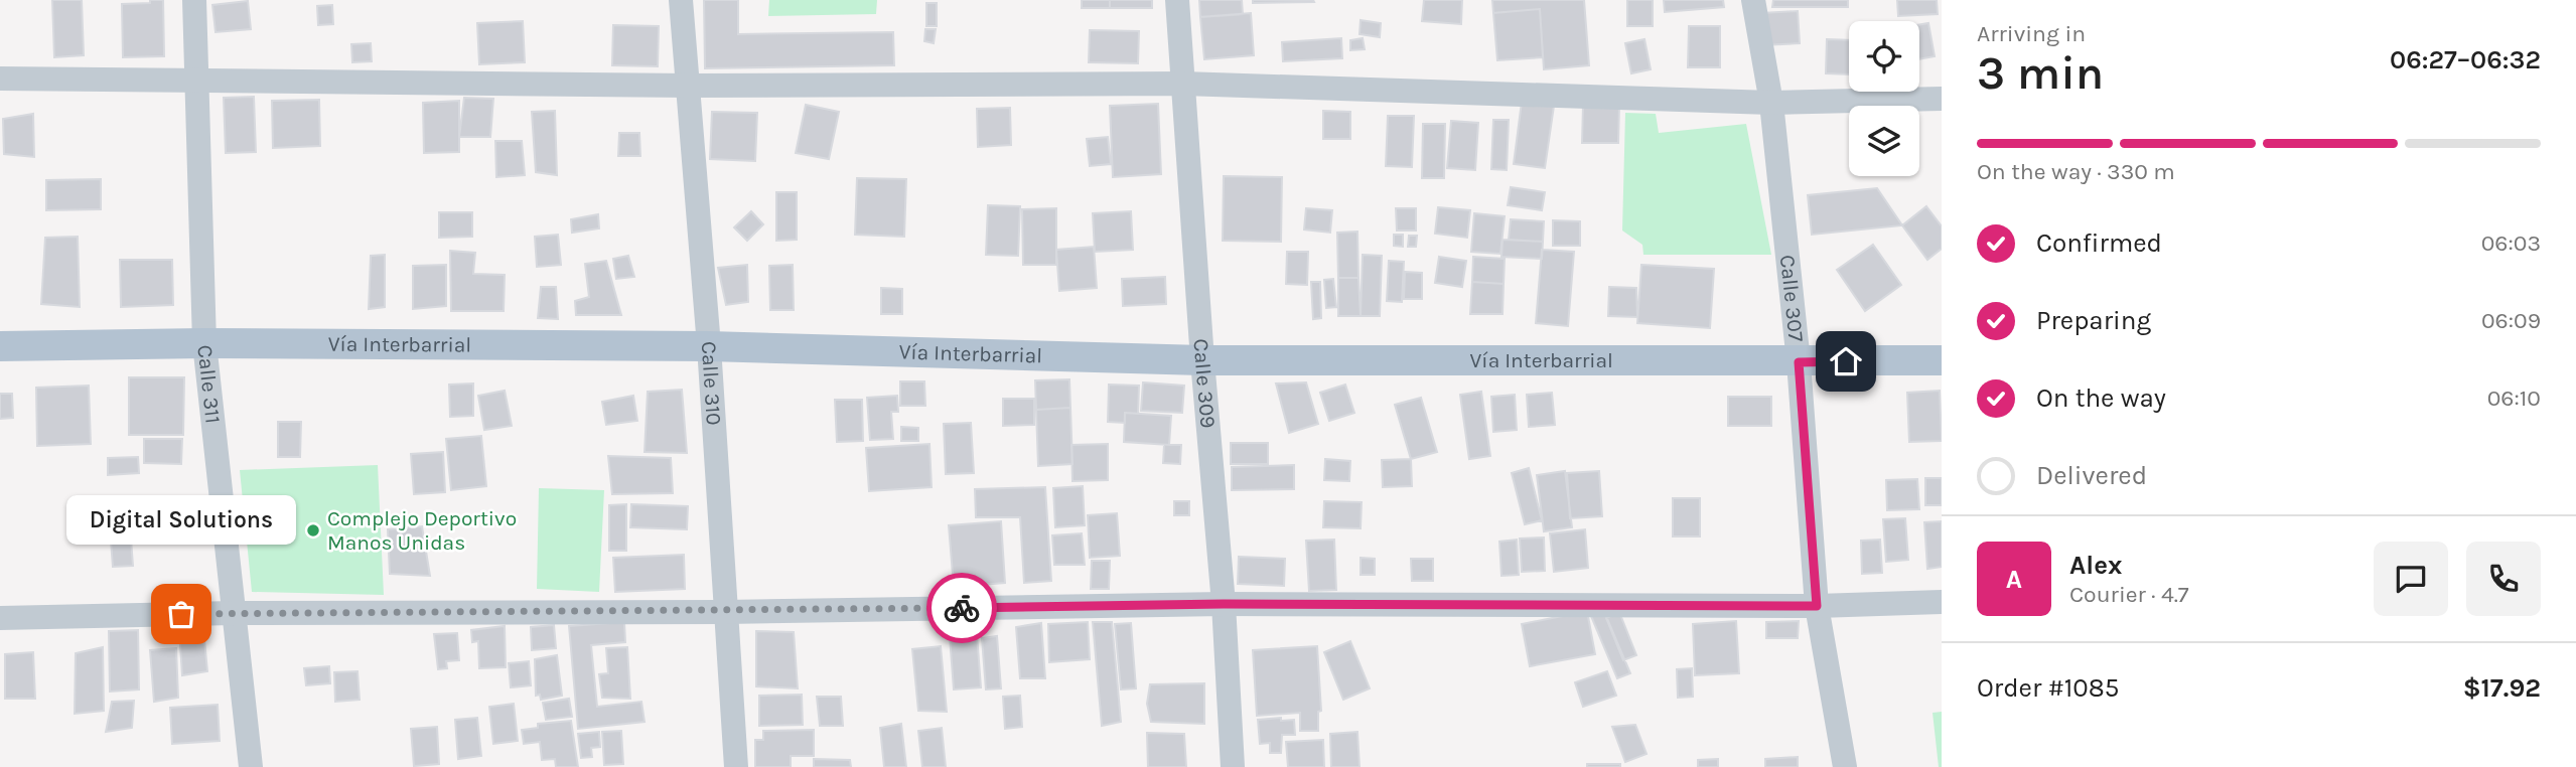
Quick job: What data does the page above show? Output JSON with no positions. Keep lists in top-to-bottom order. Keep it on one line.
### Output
{"streets":{"main road":["Vía Interbarrial"],"street":["Calle 307","Calle 310","Calle 309","Calle 311"]},"crossings":[["Calle 307","Vía Interbarrial"],["Vía Interbarrial","Calle 310"],["Vía Interbarrial","Calle 309"],["Vía Interbarrial","Calle 311"]],"places":["Complejo Deportivo Manos Unidas","Digital Solutions"],"page":{"heading":["3 min","Arriving in","06:27–06:32"],"panel":["Alex","Courier · 4.7","Order #1085","$17.92"],"bar":"On the way · 330 m","list":[["Confirmed","06:03"],["Preparing","06:09"],["On the way","06:10"],"Delivered"],"bubble":"Digital Solutions","round":"A"}}
